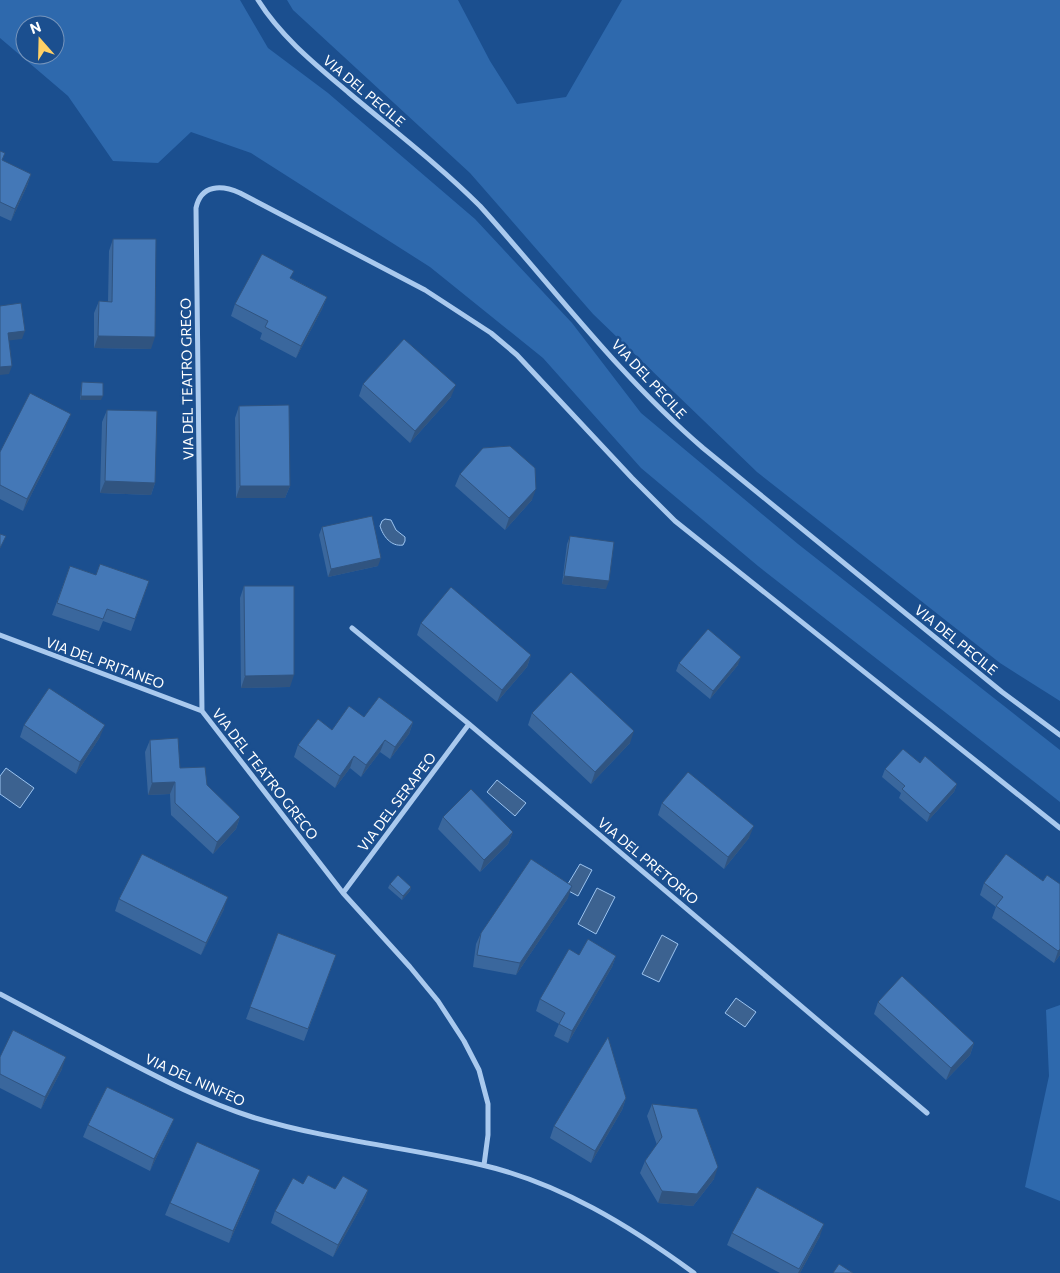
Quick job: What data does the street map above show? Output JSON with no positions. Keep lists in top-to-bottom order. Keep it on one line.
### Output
{"streets":{"street":["VIA DEL PECILE","VIA DEL TEATRO GRECO","VIA DEL PRITANEO","VIA DEL SERAPEO","VIA DEL PRETORIO","VIA DEL NINFEO"]},"crossings":[["VIA DEL TEATRO GRECO","VIA DEL PRITANEO"],["VIA DEL TEATRO GRECO","VIA DEL SERAPEO"],["VIA DEL TEATRO GRECO","VIA DEL NINFEO"],["VIA DEL SERAPEO","VIA DEL PRETORIO"]],"north":"top"}
